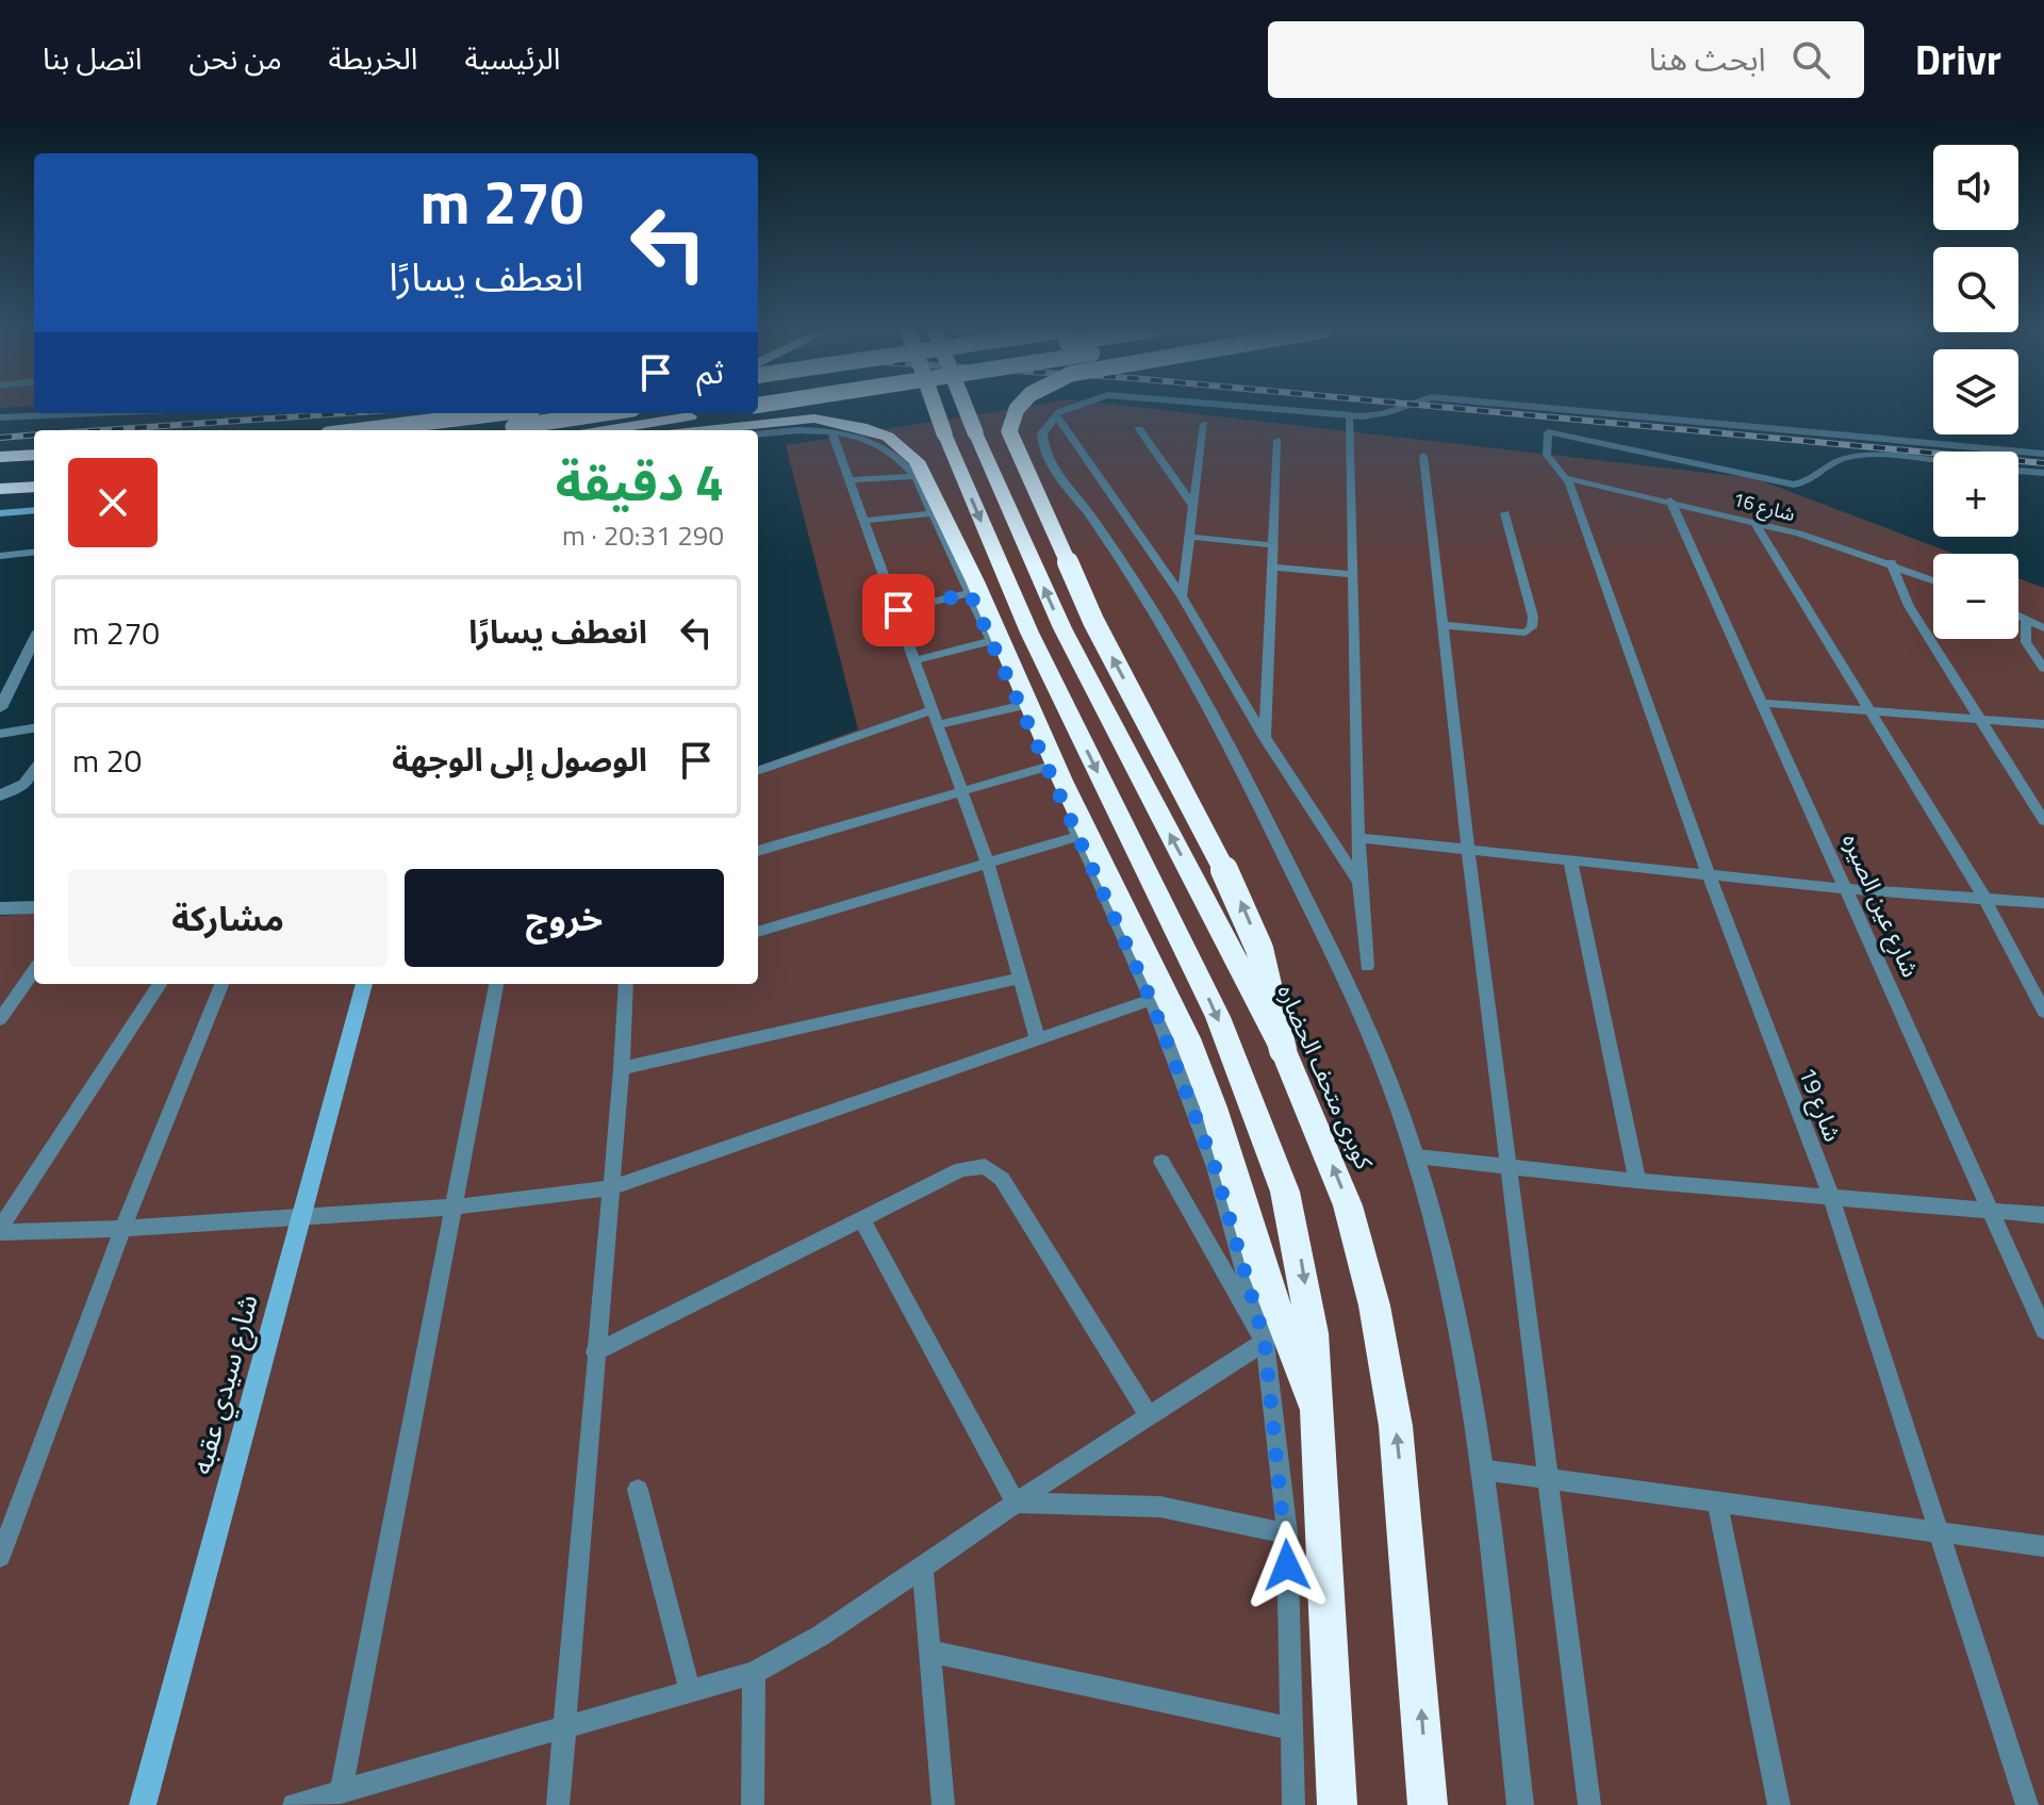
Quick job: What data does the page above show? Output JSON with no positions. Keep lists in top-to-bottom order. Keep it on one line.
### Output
{"streets":{"highway":["كوبرى متحف الحضاره"],"street":["شارع سيدي عقبه"],"lane":["شارع 16","شارع عين الصيره","شارع 19"]},"crossings":[["شارع 16","شارع عين الصيره"],["شارع 16","شارع 19"]],"page":{"header":"Drivr","search":"ابحث هنا","nav":["الرئيسية","الخريطة","من نحن","اتصل بنا"],"map_buttons":["+","−"],"turn":["270 m","انعطف يسارًا"],"then":"ثم","heading":["4 دقيقة","290 m · 20:31"],"list":[{"name":"انعطف يسارًا","value":"270 m"},{"name":"الوصول إلى الوجهة","value":"20 m"}],"buttons":["خروج","مشاركة"]}}
